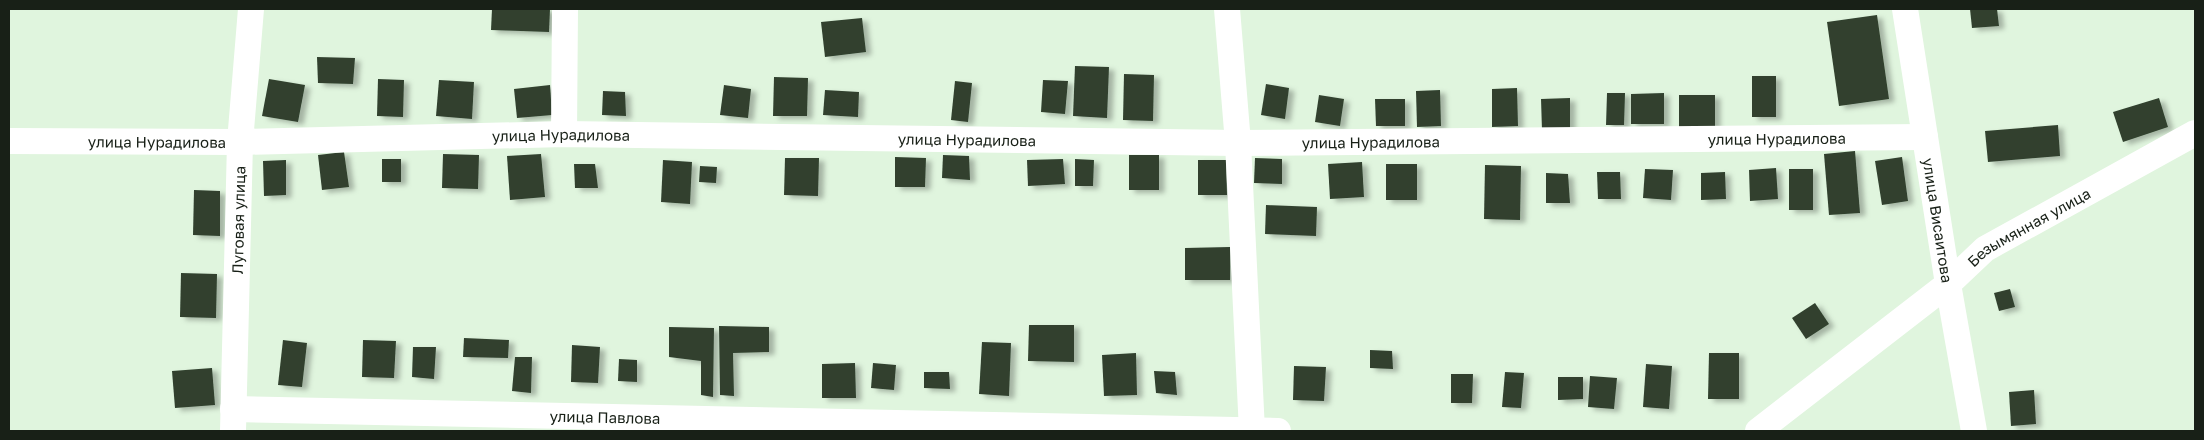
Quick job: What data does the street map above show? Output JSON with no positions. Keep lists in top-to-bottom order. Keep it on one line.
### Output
{"streets":{"street":["улица Нурадилова","Луговая улица","улица Висаитова","Безымянная улица","улица Павлова"]},"crossings":[["улица Нурадилова","Луговая улица"],["улица Нурадилова","улица Висаитова"],["Луговая улица","улица Павлова"],["улица Висаитова","Безымянная улица"]]}
